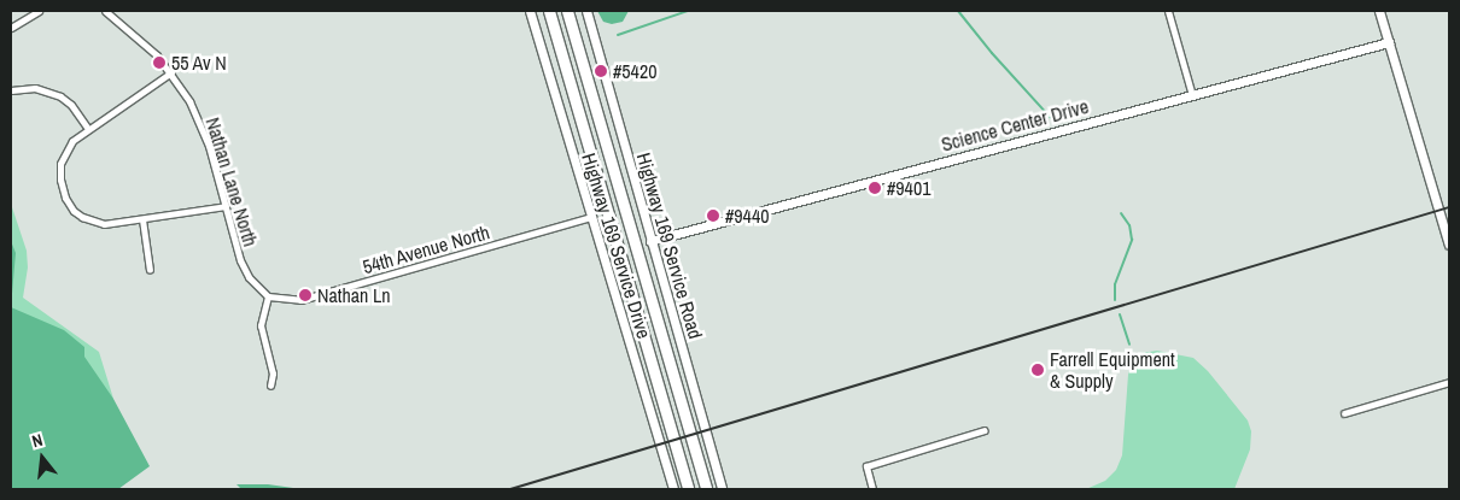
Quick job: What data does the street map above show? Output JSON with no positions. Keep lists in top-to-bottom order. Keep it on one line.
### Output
{"streets":{"street":["Science Center Drive","Nathan Lane North","Highway 169 Service Drive","Highway 169 Service Road","54th Avenue North"]},"crossings":[["Science Center Drive","Highway 169 Service Road"],["Nathan Lane North","54th Avenue North"],["Highway 169 Service Drive","54th Avenue North"]],"places":["55 Av N","#5420","#9401","#9440","Nathan Ln","Farrell Equipment & Supply"],"north":"top"}
